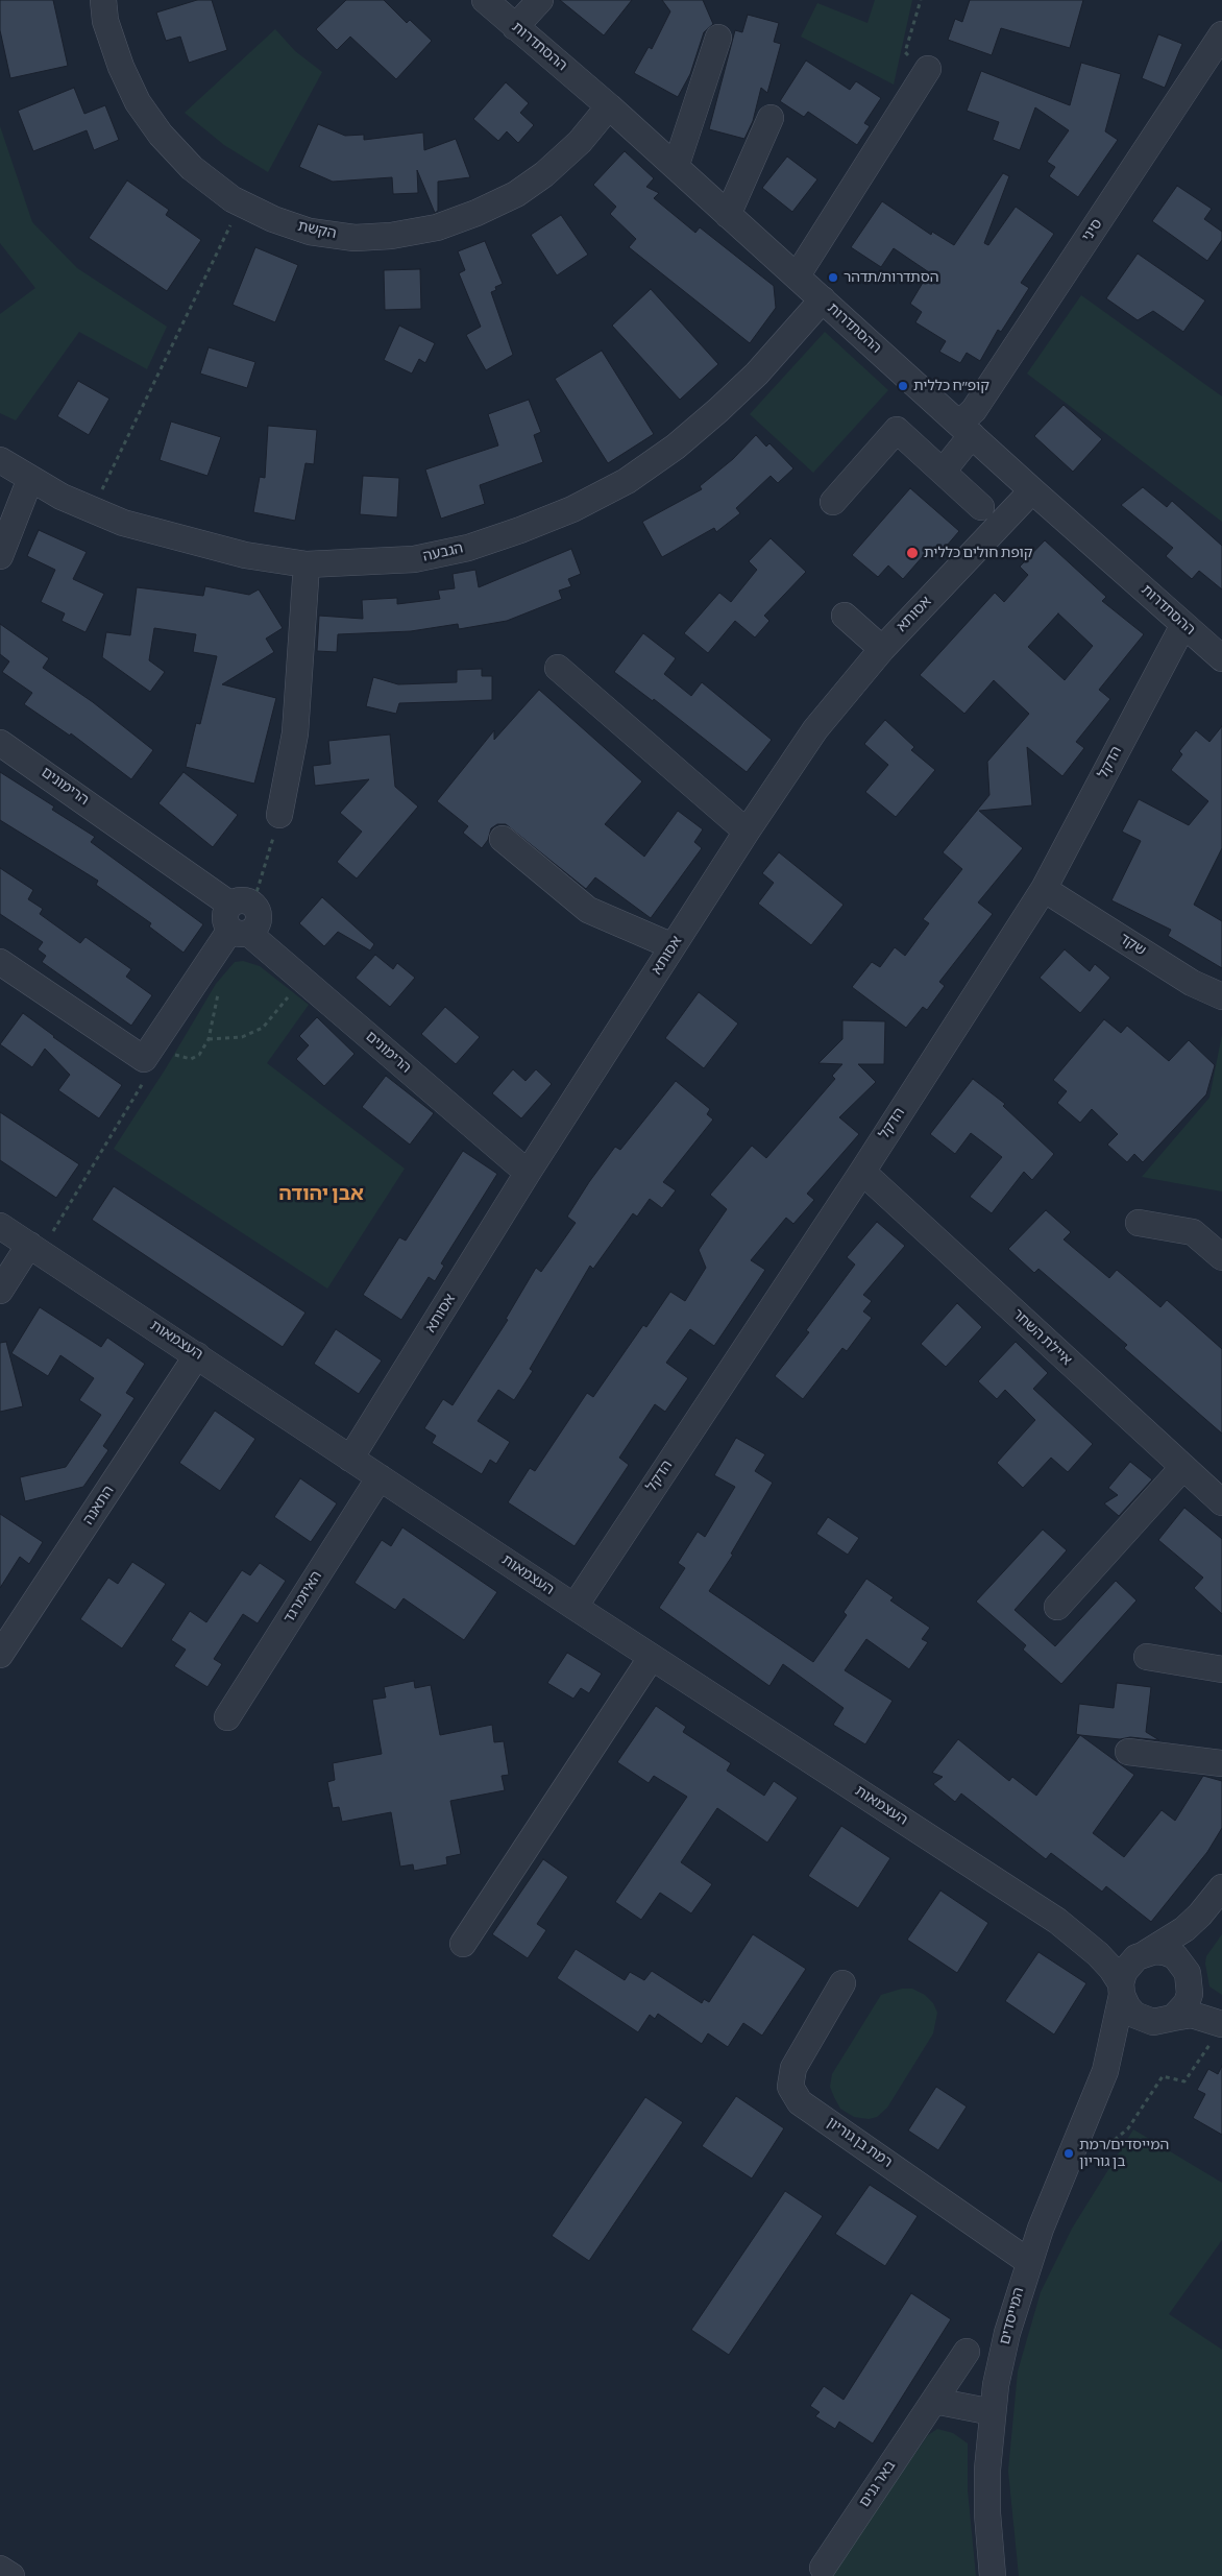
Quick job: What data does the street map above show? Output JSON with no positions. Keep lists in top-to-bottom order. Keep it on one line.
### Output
{"streets":{"street":["ההסתדרות","הקשת","סיני","הגבעה","אסותא","הדקל","הרימונים","שקד","איילת השחר","העצמאות","התאנה","האיזמרגד","רמת בן גוריון","המייסדים","באר גנים"]},"crossings":[["ההסתדרות","הקשת"],["ההסתדרות","סיני"],["ההסתדרות","הגבעה"],["ההסתדרות","אסותא"],["ההסתדרות","הדקל"],["אסותא","הרימונים"],["אסותא","העצמאות"],["הדקל","שקד"],["הדקל","איילת השחר"],["הדקל","העצמאות"],["העצמאות","התאנה"],["העצמאות","האיזמרגד"],["העצמאות","המייסדים"],["רמת בן גוריון","המייסדים"]],"districts":["אבן יהודה"],"places":["הסתדרות/תדהר","קופ״ח כללית","קופת חולים כללית","המייסדים/רמת בן גוריון"]}
